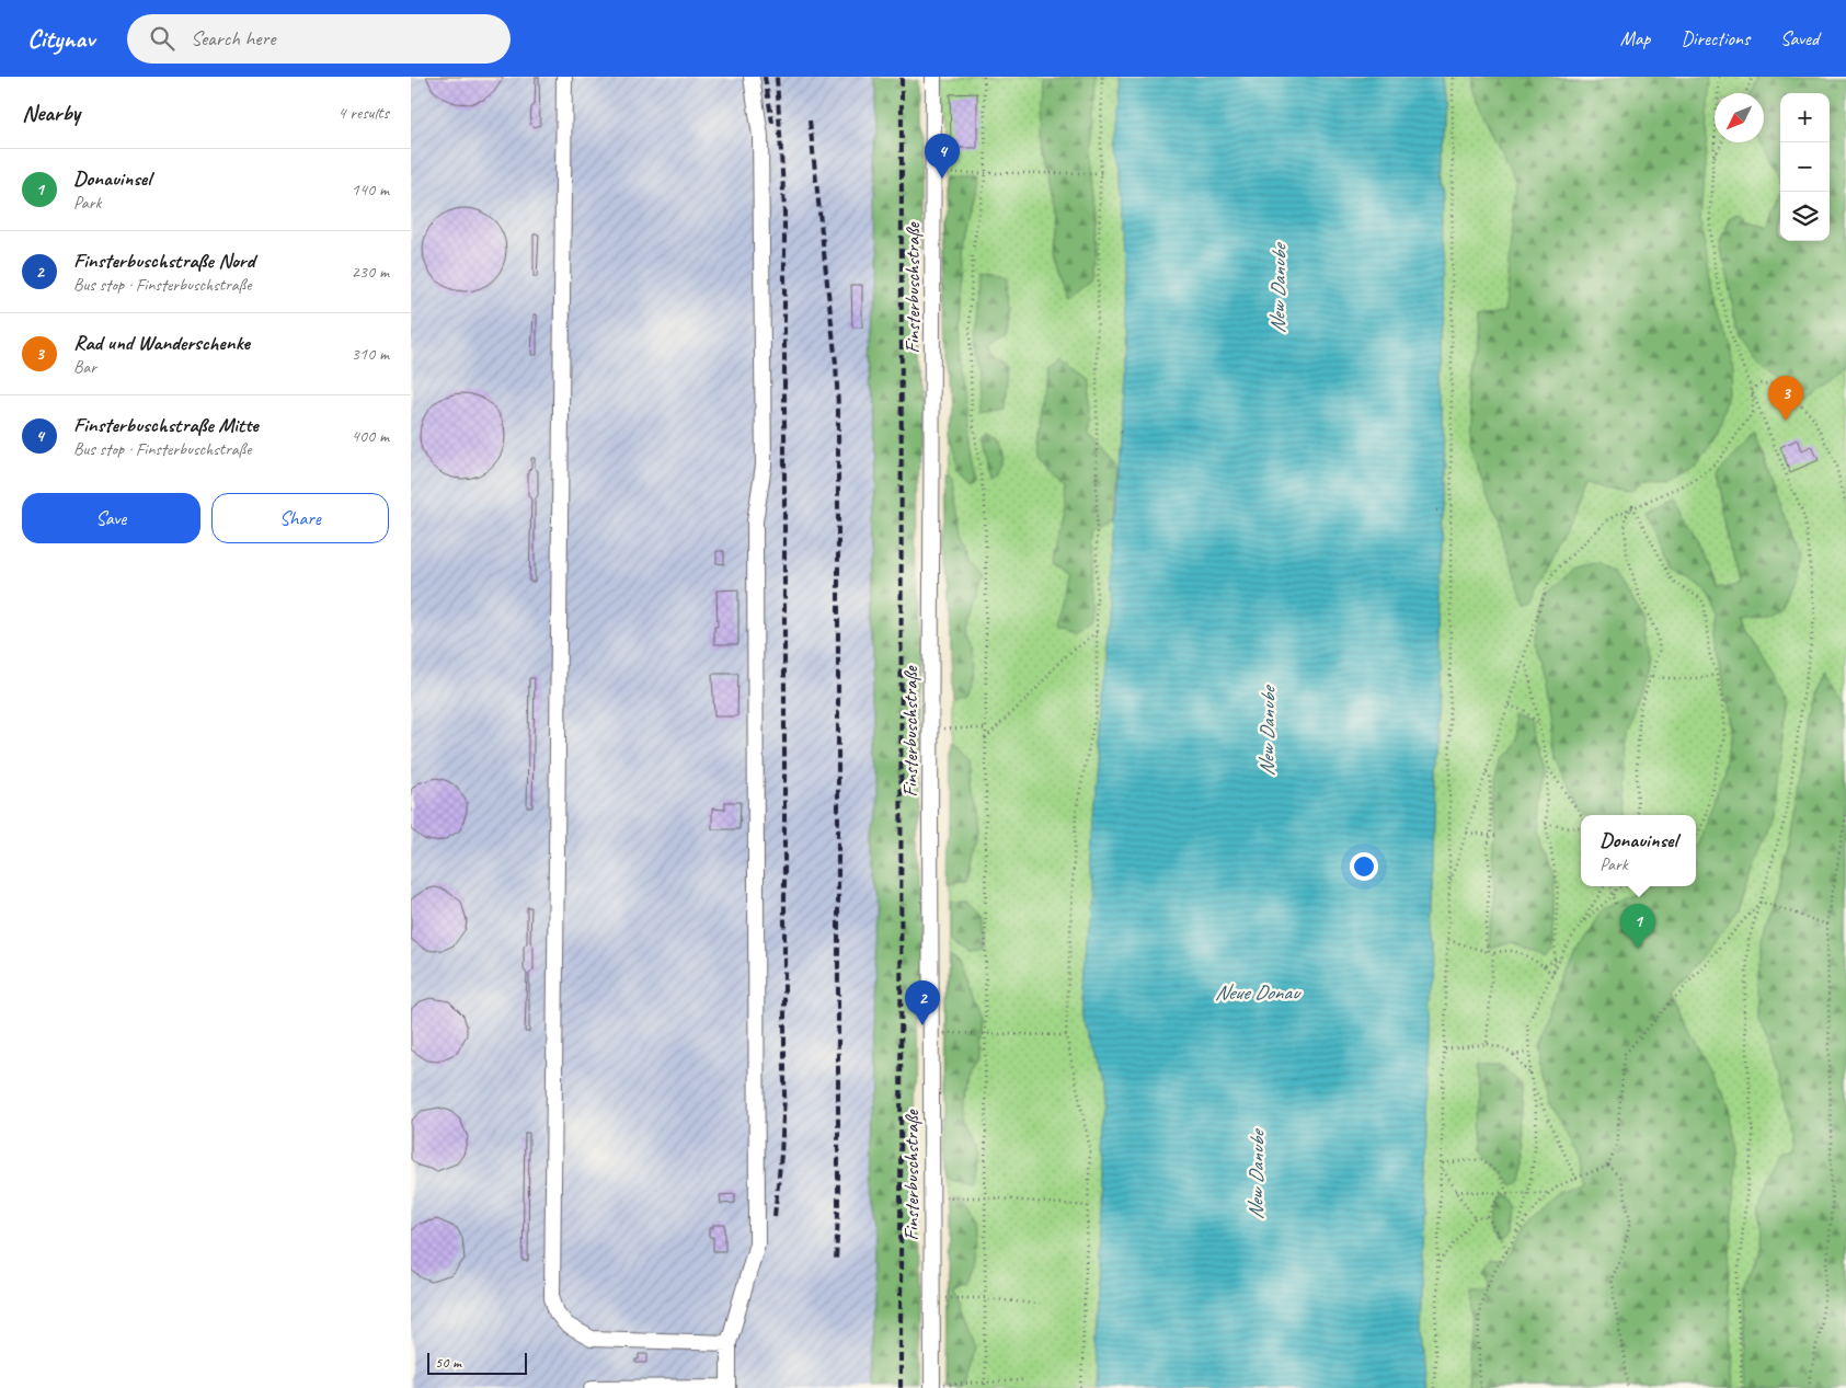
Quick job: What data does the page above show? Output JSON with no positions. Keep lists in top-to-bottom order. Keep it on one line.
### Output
{"streets":{"street":["Finsterbuschstraße"]},"water":["New Danube","Neue Donau"],"scale_bar":"50 m","north":"bottom left","page":{"header":"Citynav","search":"Search here","nav":["Map","Directions","Saved"],"heading":["Nearby","4 results"],"map_buttons":["+","−"],"pins":["4","3","1","2"],"list":[{"mark":"1","name":"Donauinsel","note":"Park","value":"140 m"},{"mark":"2","name":"Finsterbuschstraße Nord","note":"Bus stop · Finsterbuschstraße","value":"230 m"},{"mark":"3","name":"Rad und Wanderschenke","note":"Bar","value":"310 m"},{"mark":"4","name":"Finsterbuschstraße Mitte","note":"Bus stop · Finsterbuschstraße","value":"400 m"}],"buttons":["Save","Share"],"popup":["Donauinsel","Park"],"scale":"50 m"}}
